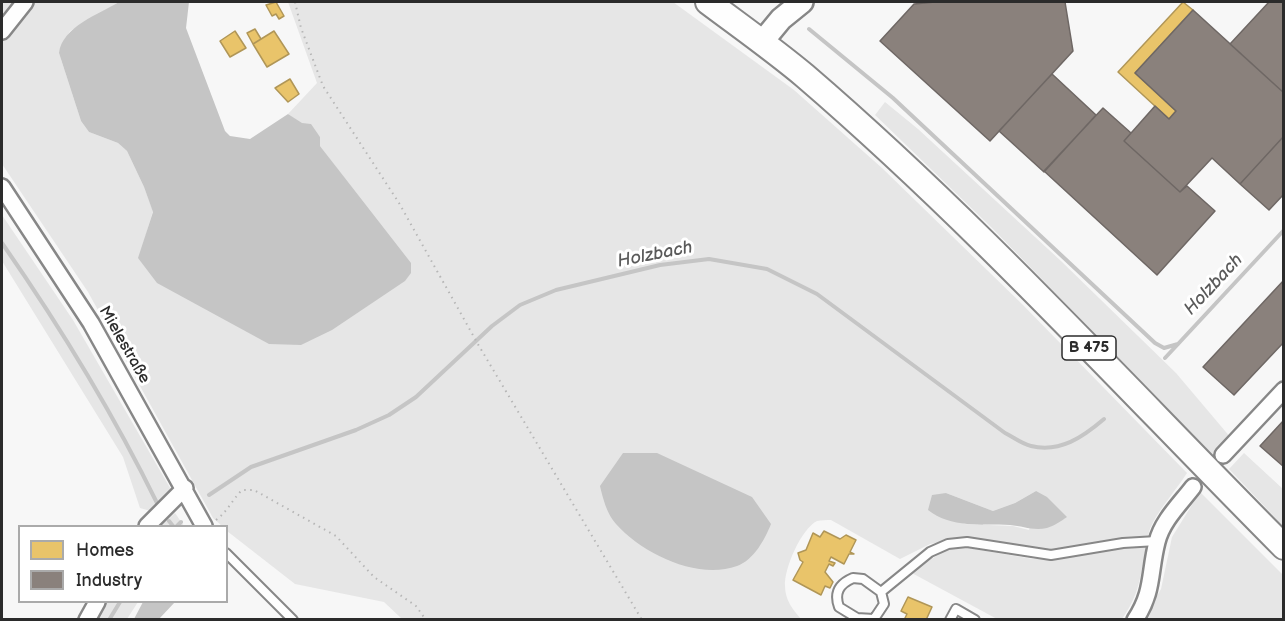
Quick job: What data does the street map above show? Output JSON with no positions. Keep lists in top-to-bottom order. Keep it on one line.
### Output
{"streets":{"main road":["B 475"],"street":["Mielestraße"]},"water":["Holzbach"],"legend":["Homes","Industry"]}
